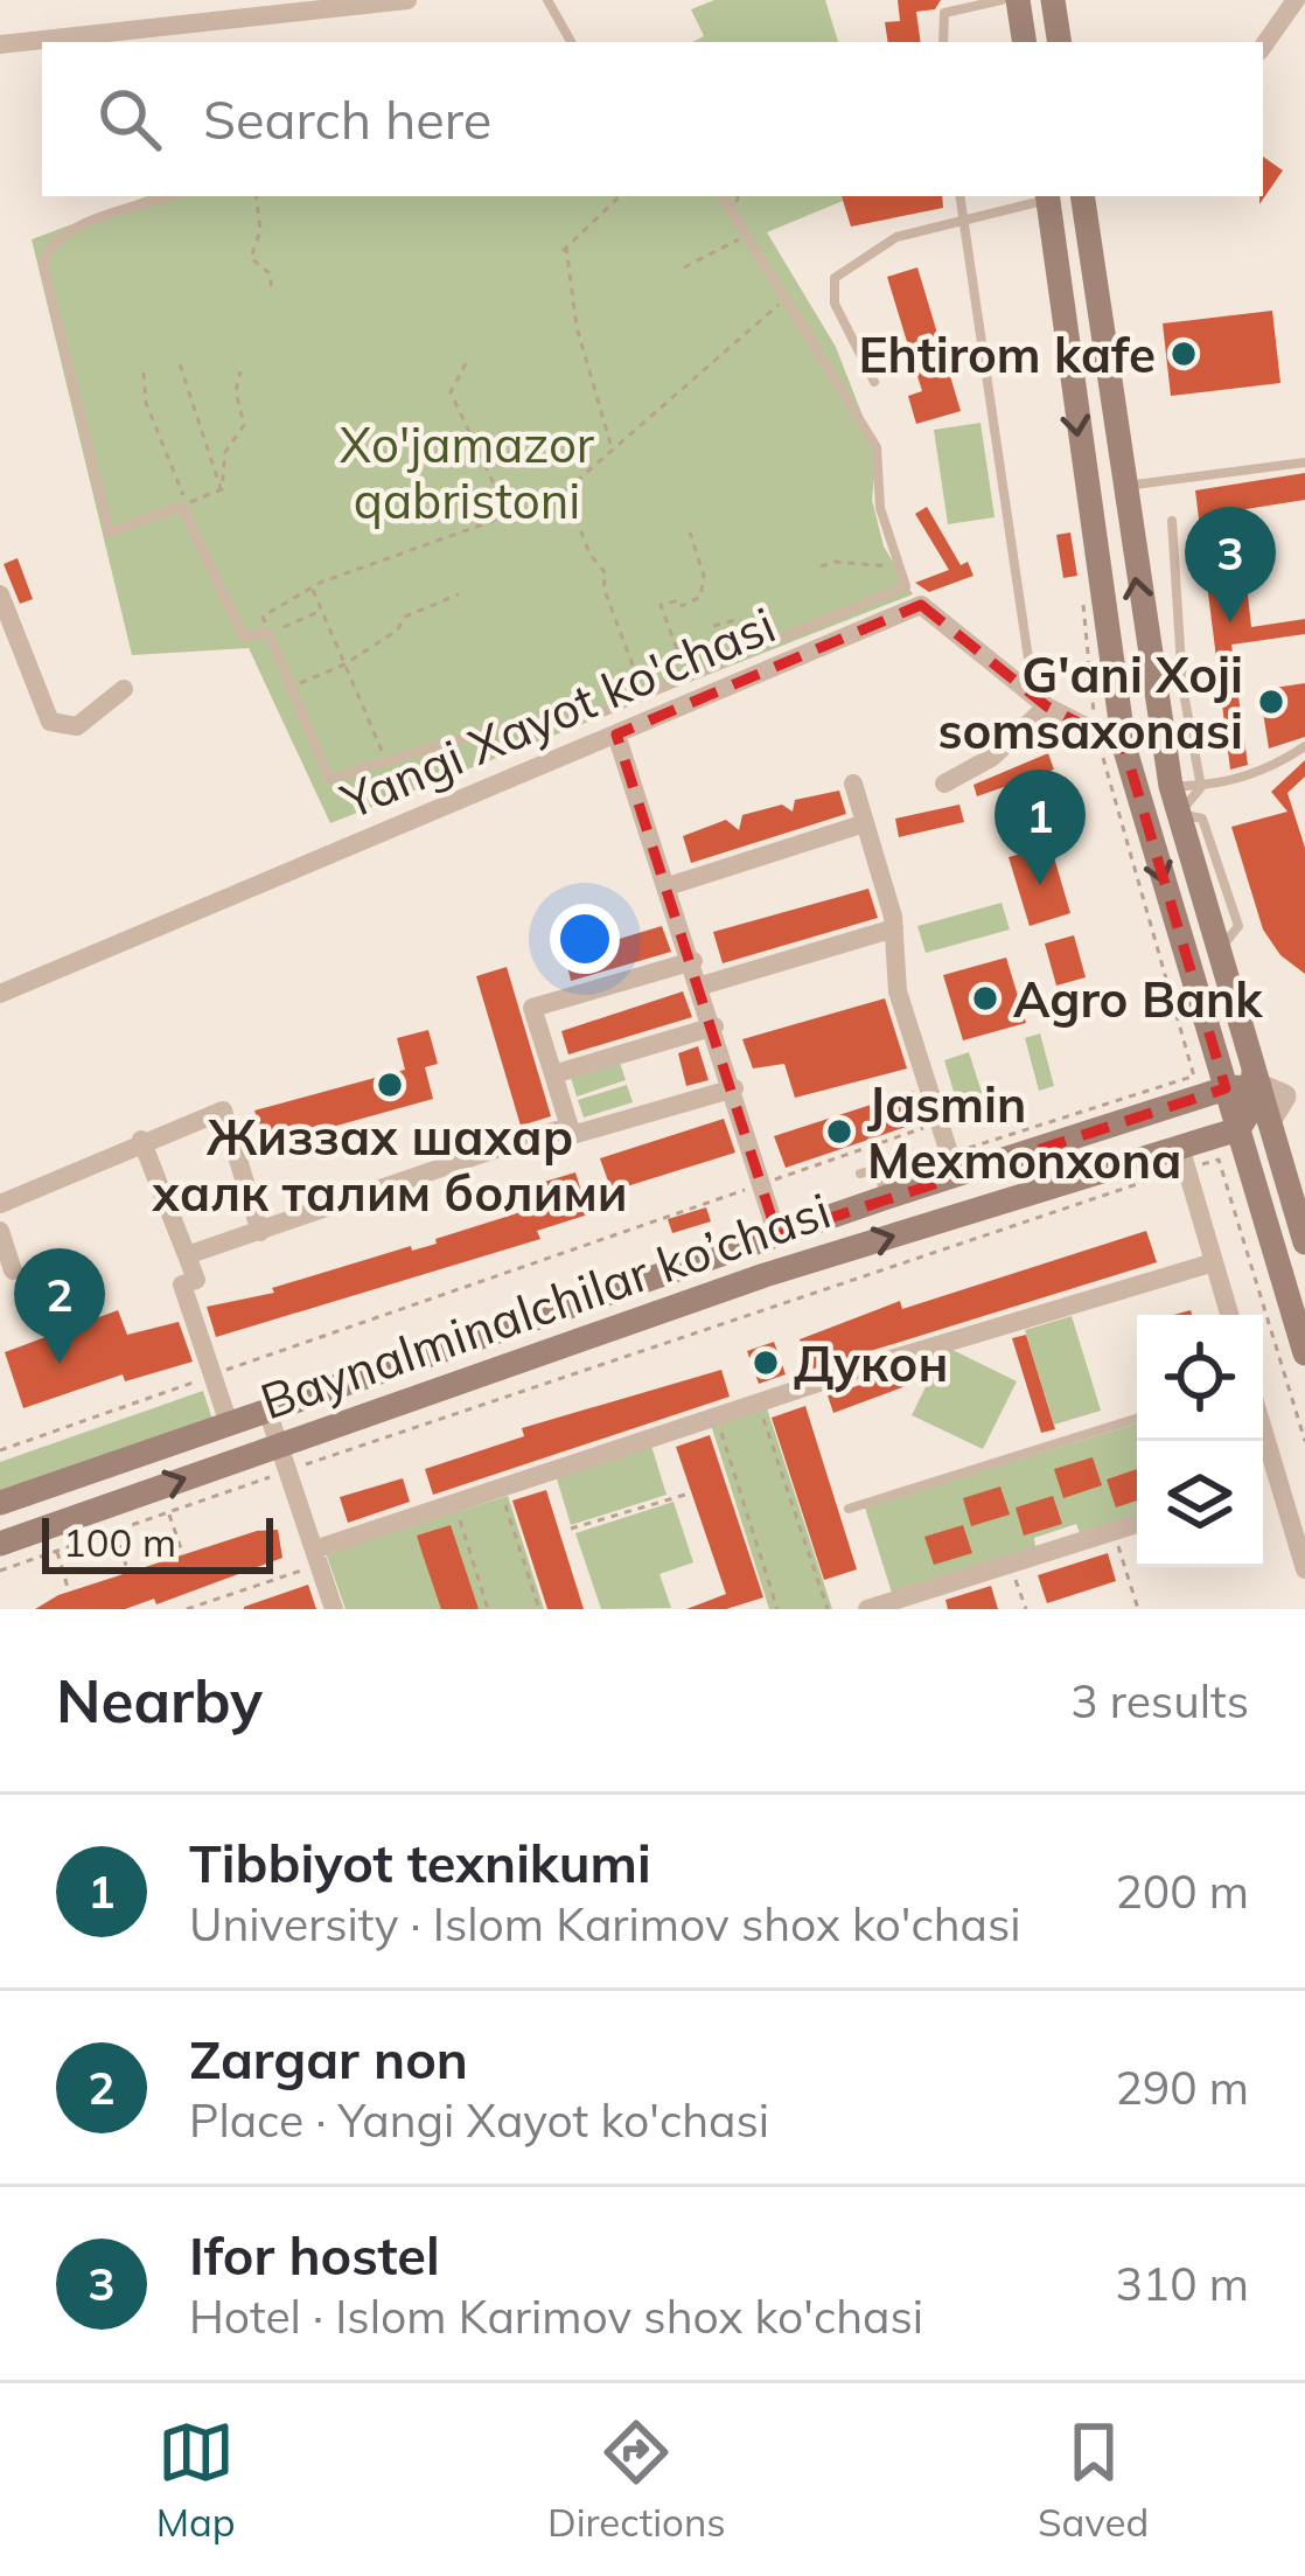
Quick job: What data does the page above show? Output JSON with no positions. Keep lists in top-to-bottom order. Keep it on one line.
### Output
{"streets":{"main road":["Baynalminalchilar ko’chasi"],"street":["Yangi Xayot ko'chasi"]},"parks":["Xo'jamazor qabristoni"],"places":["Ehtirom kafe","G'ani Xoji somsaxonasi","Agro Bank","Жиззах шахар халк талим болими","Jasmin Mexmonxona","Дукон"],"scale_bar":"100 m","page":{"search":"Search here","pins":["3","1","2"],"scale":"100 m","heading":["Nearby","3 results"],"list":[{"mark":"1","name":"Tibbiyot texnikumi","note":"University · Islom Karimov shox ko'chasi","value":"200 m"},{"mark":"2","name":"Zargar non","note":"Place · Yangi Xayot ko'chasi","value":"290 m"},{"mark":"3","name":"Ifor hostel","note":"Hotel · Islom Karimov shox ko'chasi","value":"310 m"}],"nav":["Map","Directions","Saved"]}}
